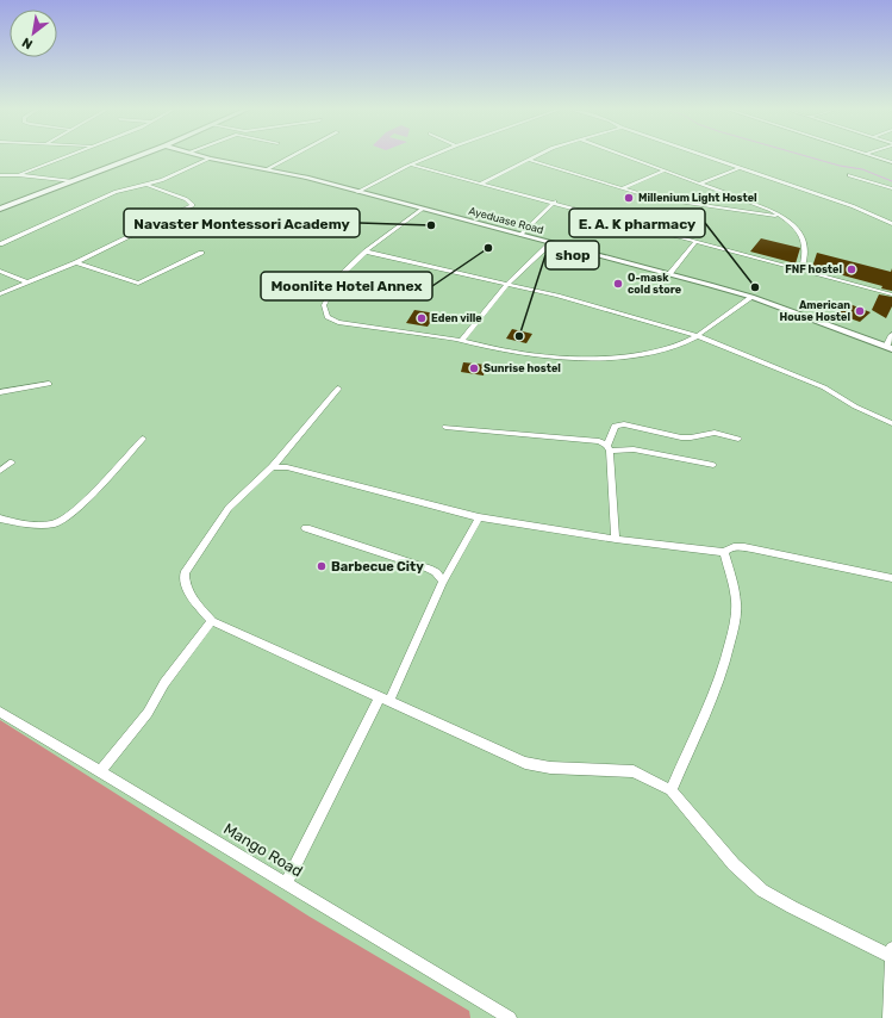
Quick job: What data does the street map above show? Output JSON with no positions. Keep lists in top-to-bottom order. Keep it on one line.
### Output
{"streets":{"street":["Ayeduase Road","Mango Road"]},"places":["Millenium Light Hostel","Navaster Montessori Academy","Moonlite Hotel Annex","FNF hostel","O-mask cold store","E. A. K pharmacy","American House Hostel","Eden ville","shop","Sunrise hostel","Barbecue City"],"north":"bottom left"}
